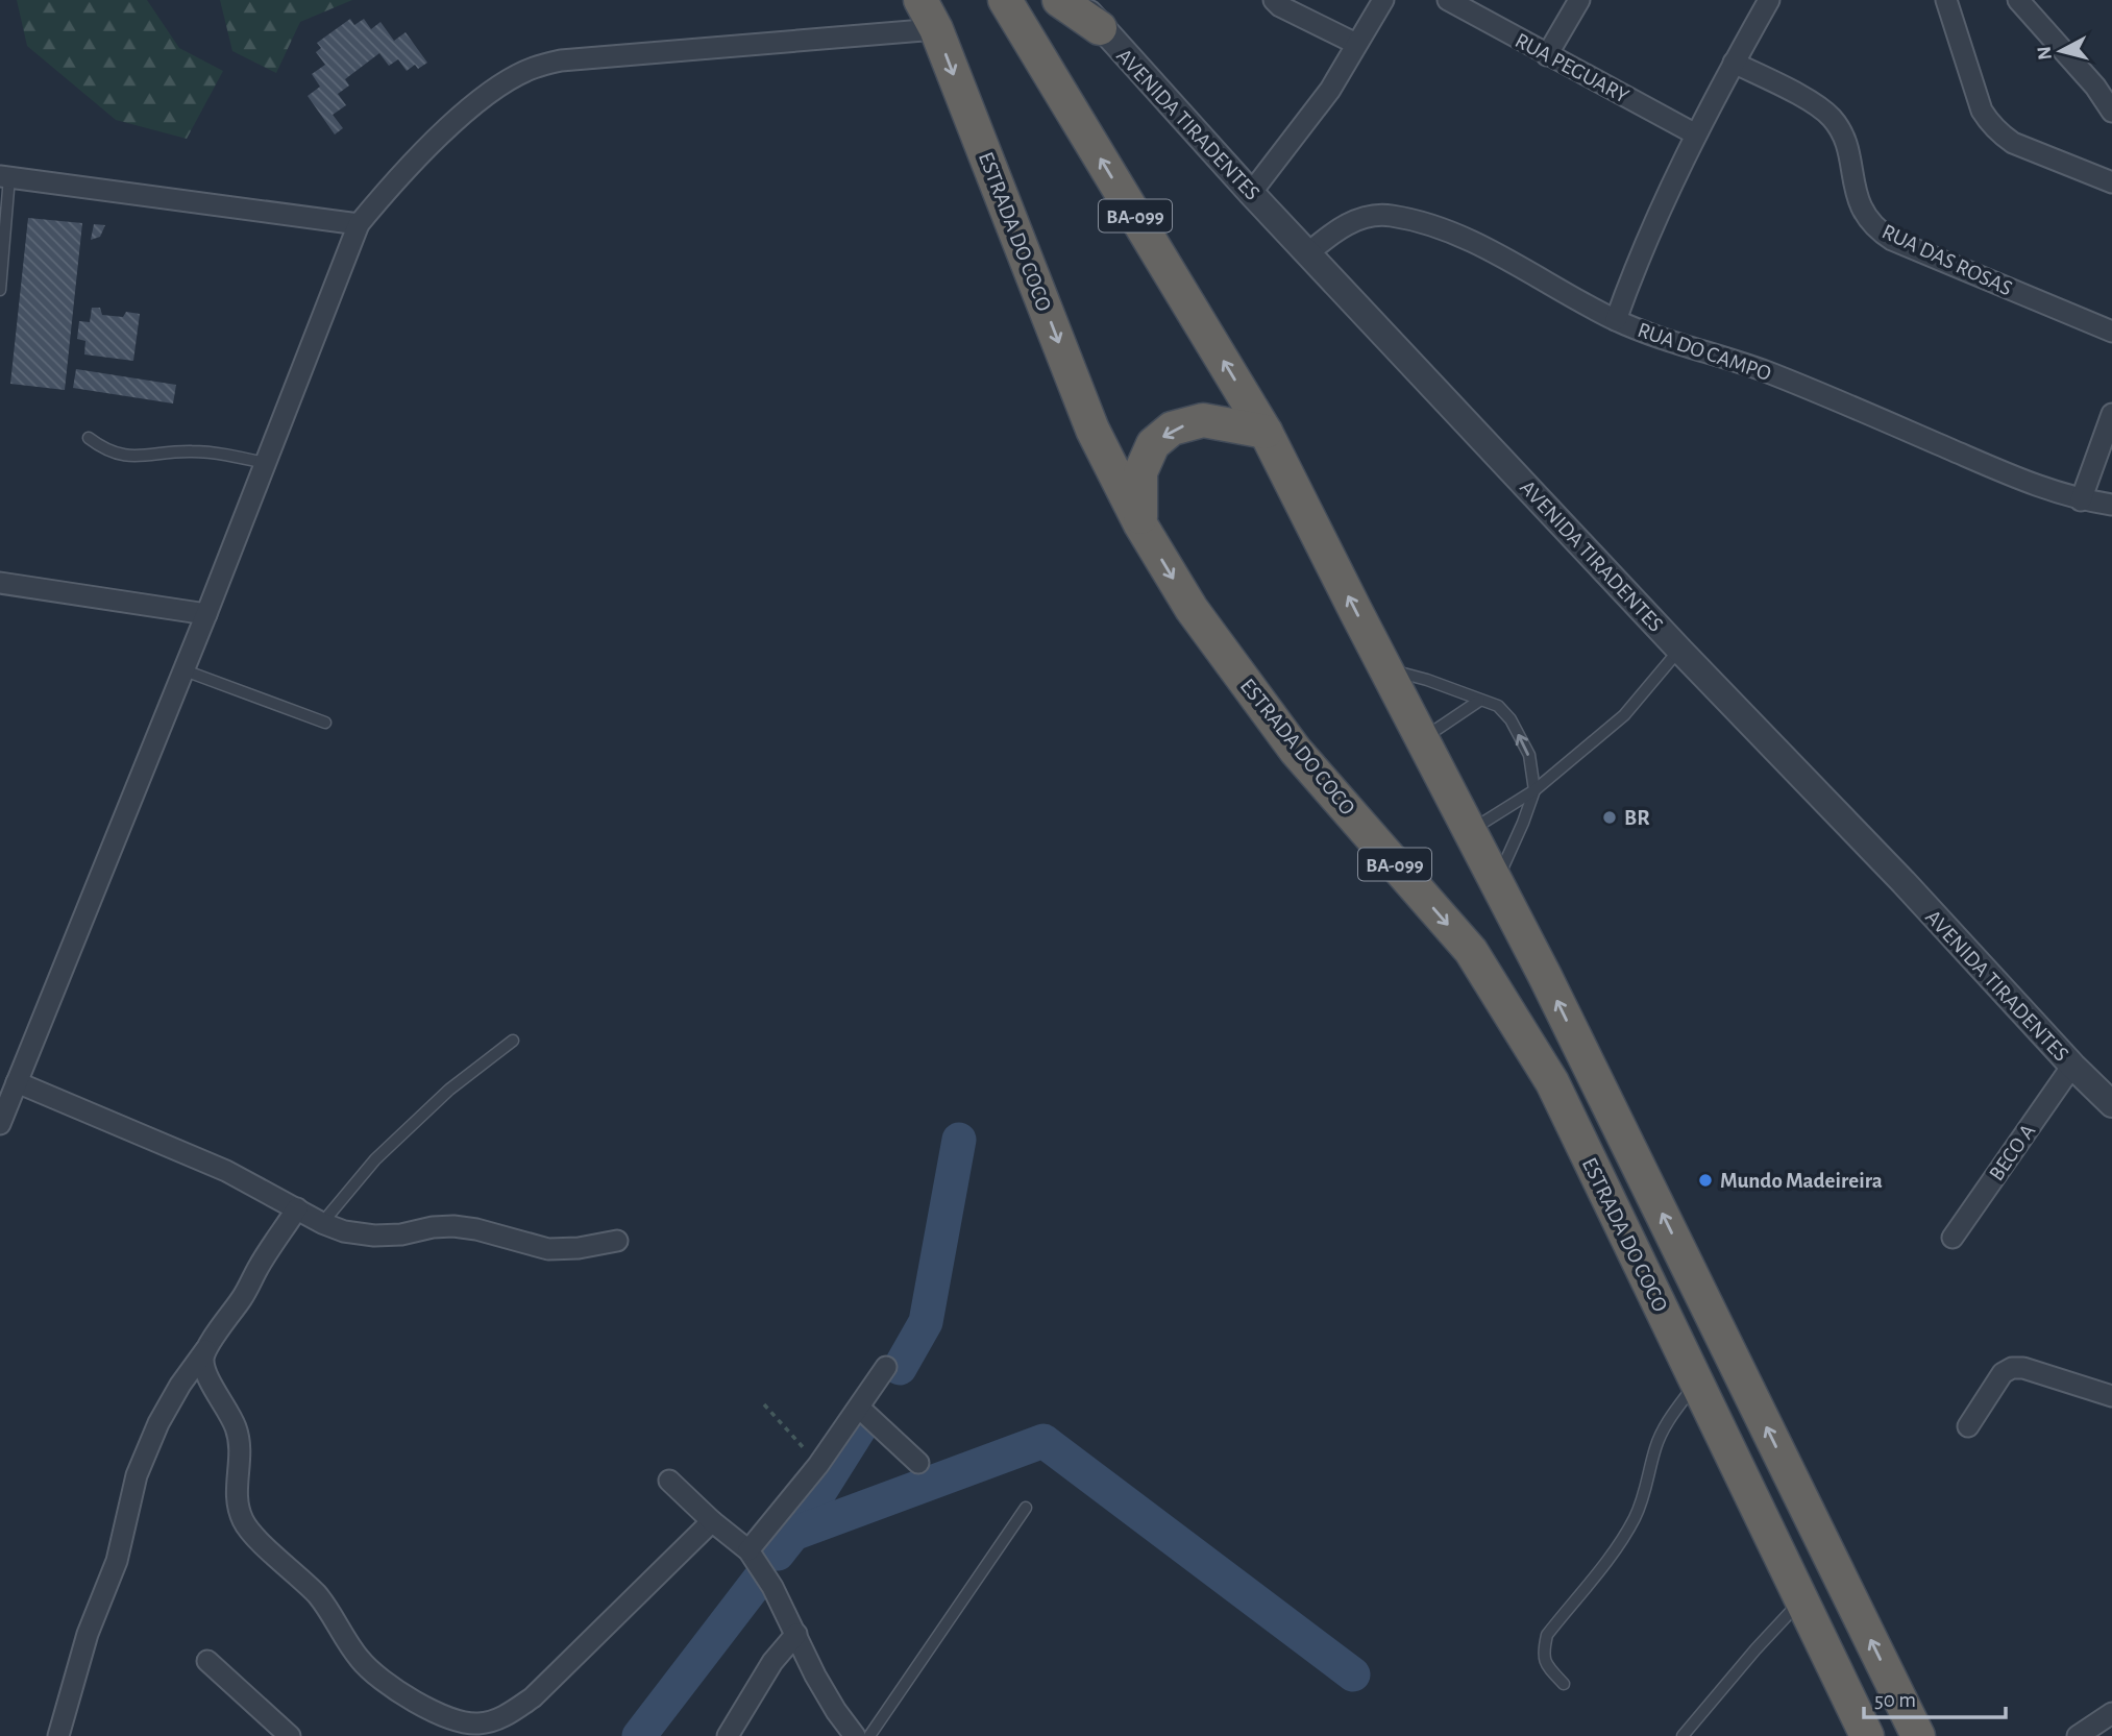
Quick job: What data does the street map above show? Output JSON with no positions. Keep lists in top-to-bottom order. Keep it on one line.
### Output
{"streets":{"highway":["BA-099","ESTRADA DO COCO"],"street":["RUA PEGUARY","AVENIDA TIRADENTES","RUA DAS ROSAS","RUA DO CAMPO","BECO A"]},"crossings":[["AVENIDA TIRADENTES","RUA DO CAMPO"],["AVENIDA TIRADENTES","BECO A"]],"places":["BR","Mundo Madeireira"],"scale_bar":"50 m","north":"left"}
